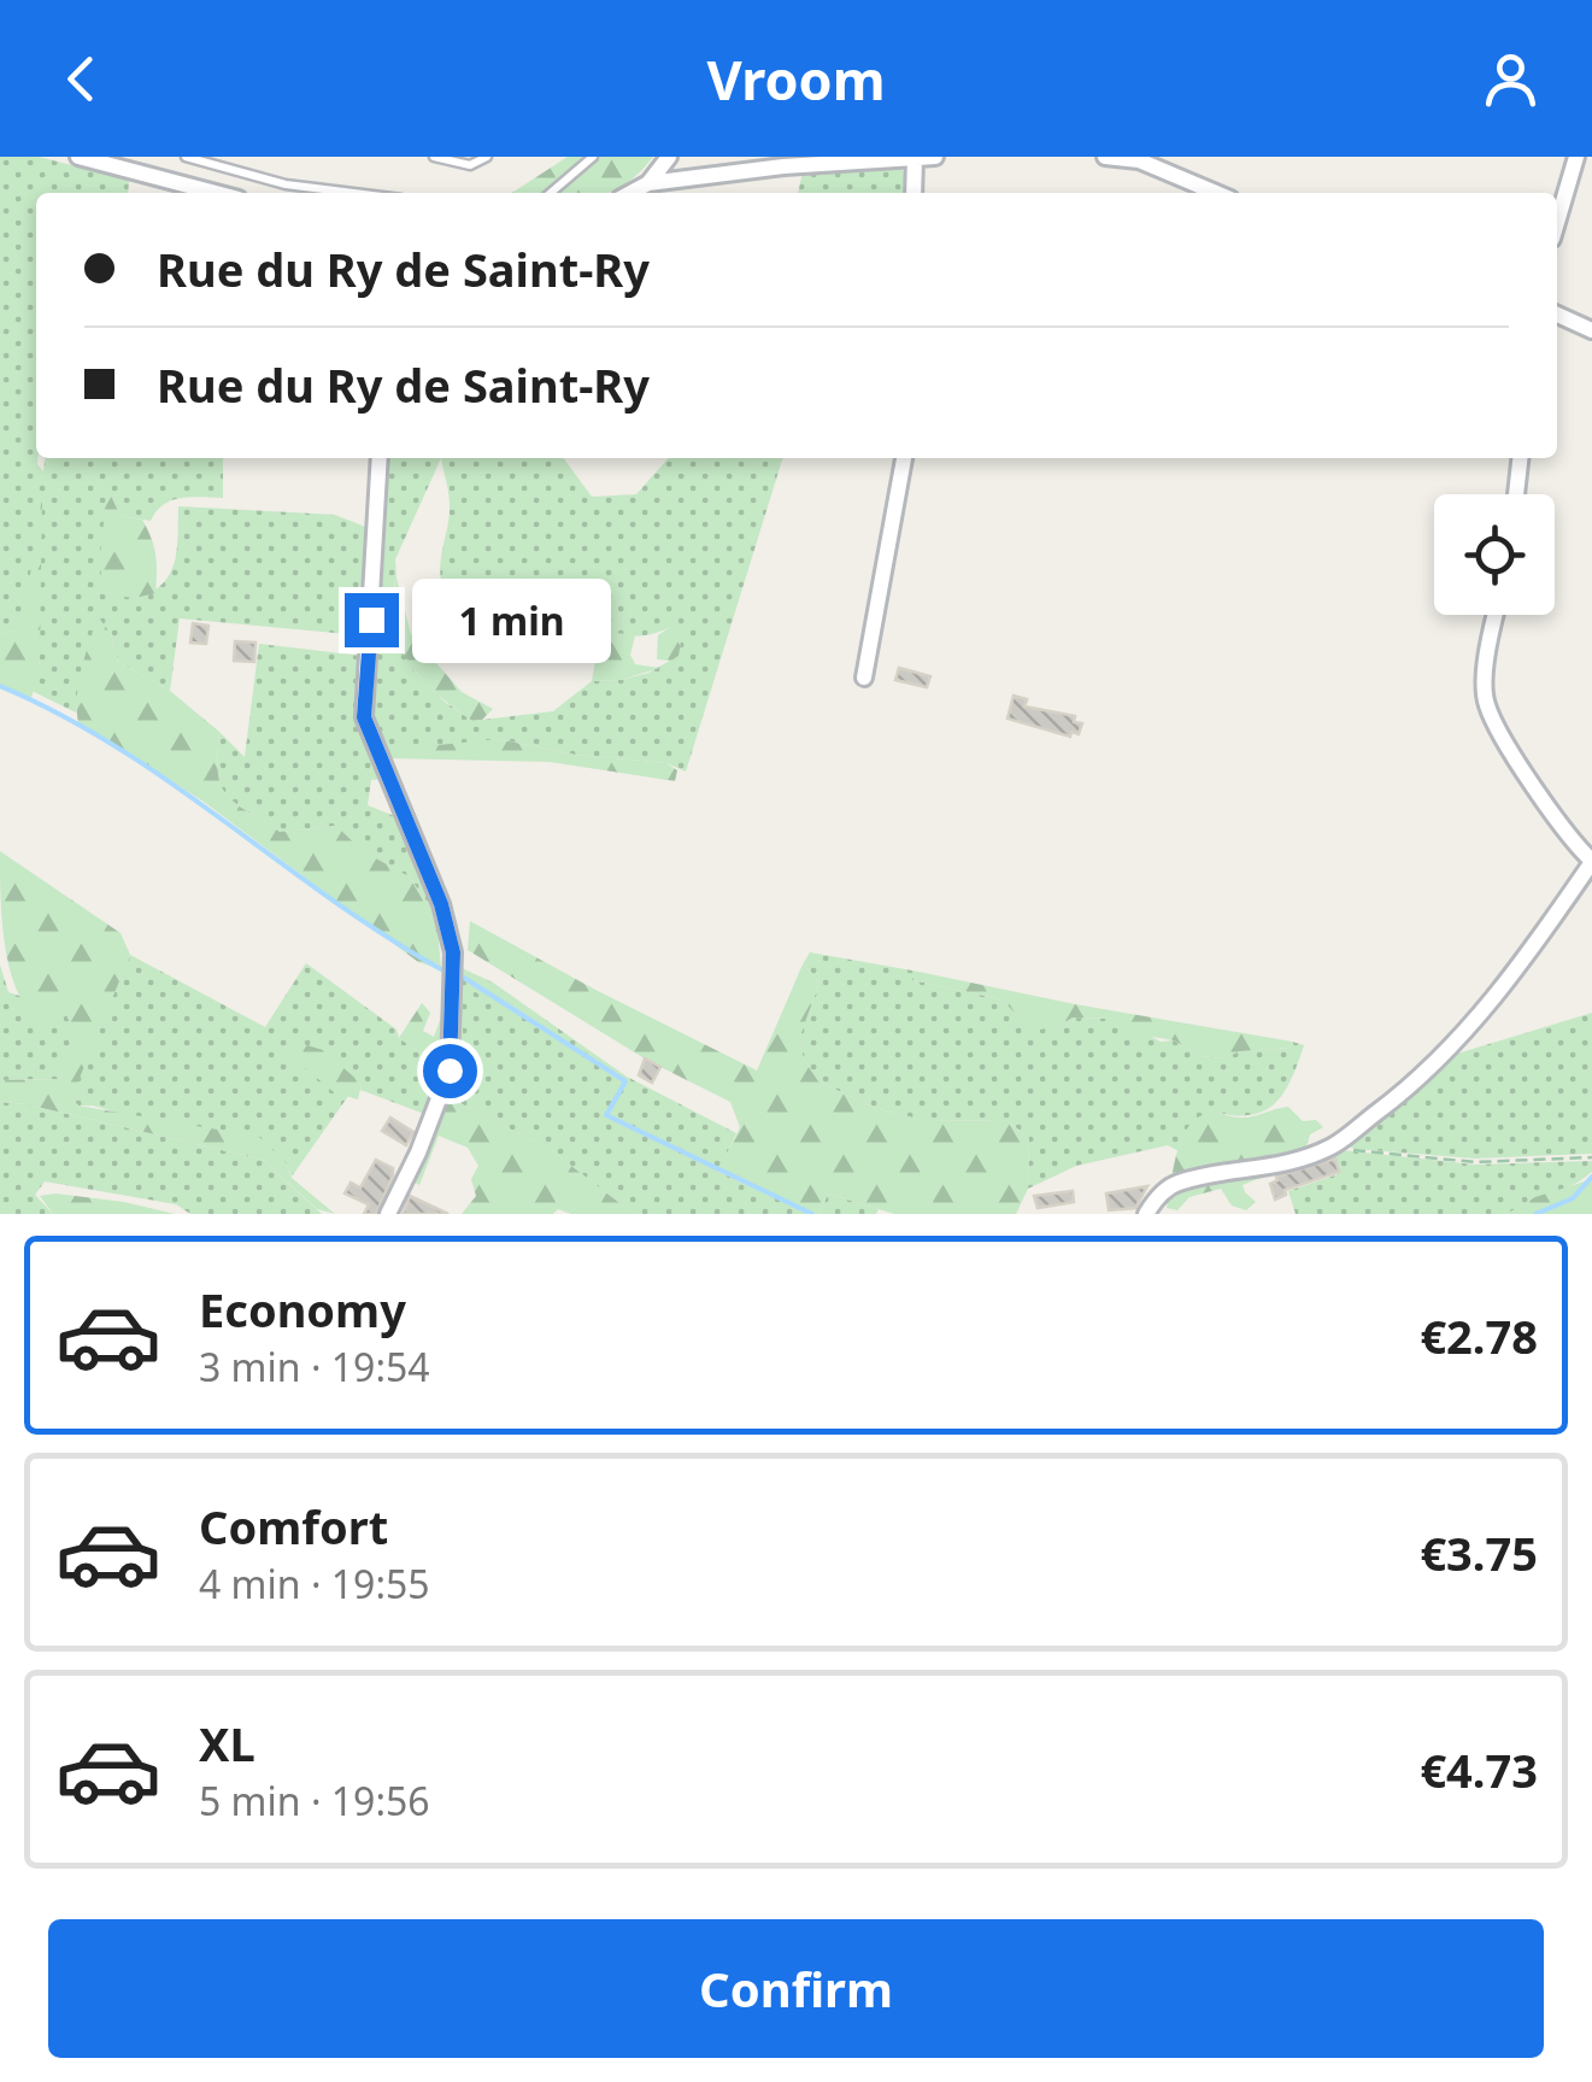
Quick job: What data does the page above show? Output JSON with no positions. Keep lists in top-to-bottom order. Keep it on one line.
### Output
{"page":{"header":"Vroom","banner":["Rue du Ry de Saint-Ry","Rue du Ry de Saint-Ry"],"bubble":"1 min","list":[{"name":"Economy","note":"3 min · 19:54","value":"€2.78"},{"name":"Comfort","note":"4 min · 19:55","value":"€3.75"},{"name":"XL","note":"5 min · 19:56","value":"€4.73"}],"buttons":"Confirm"}}
